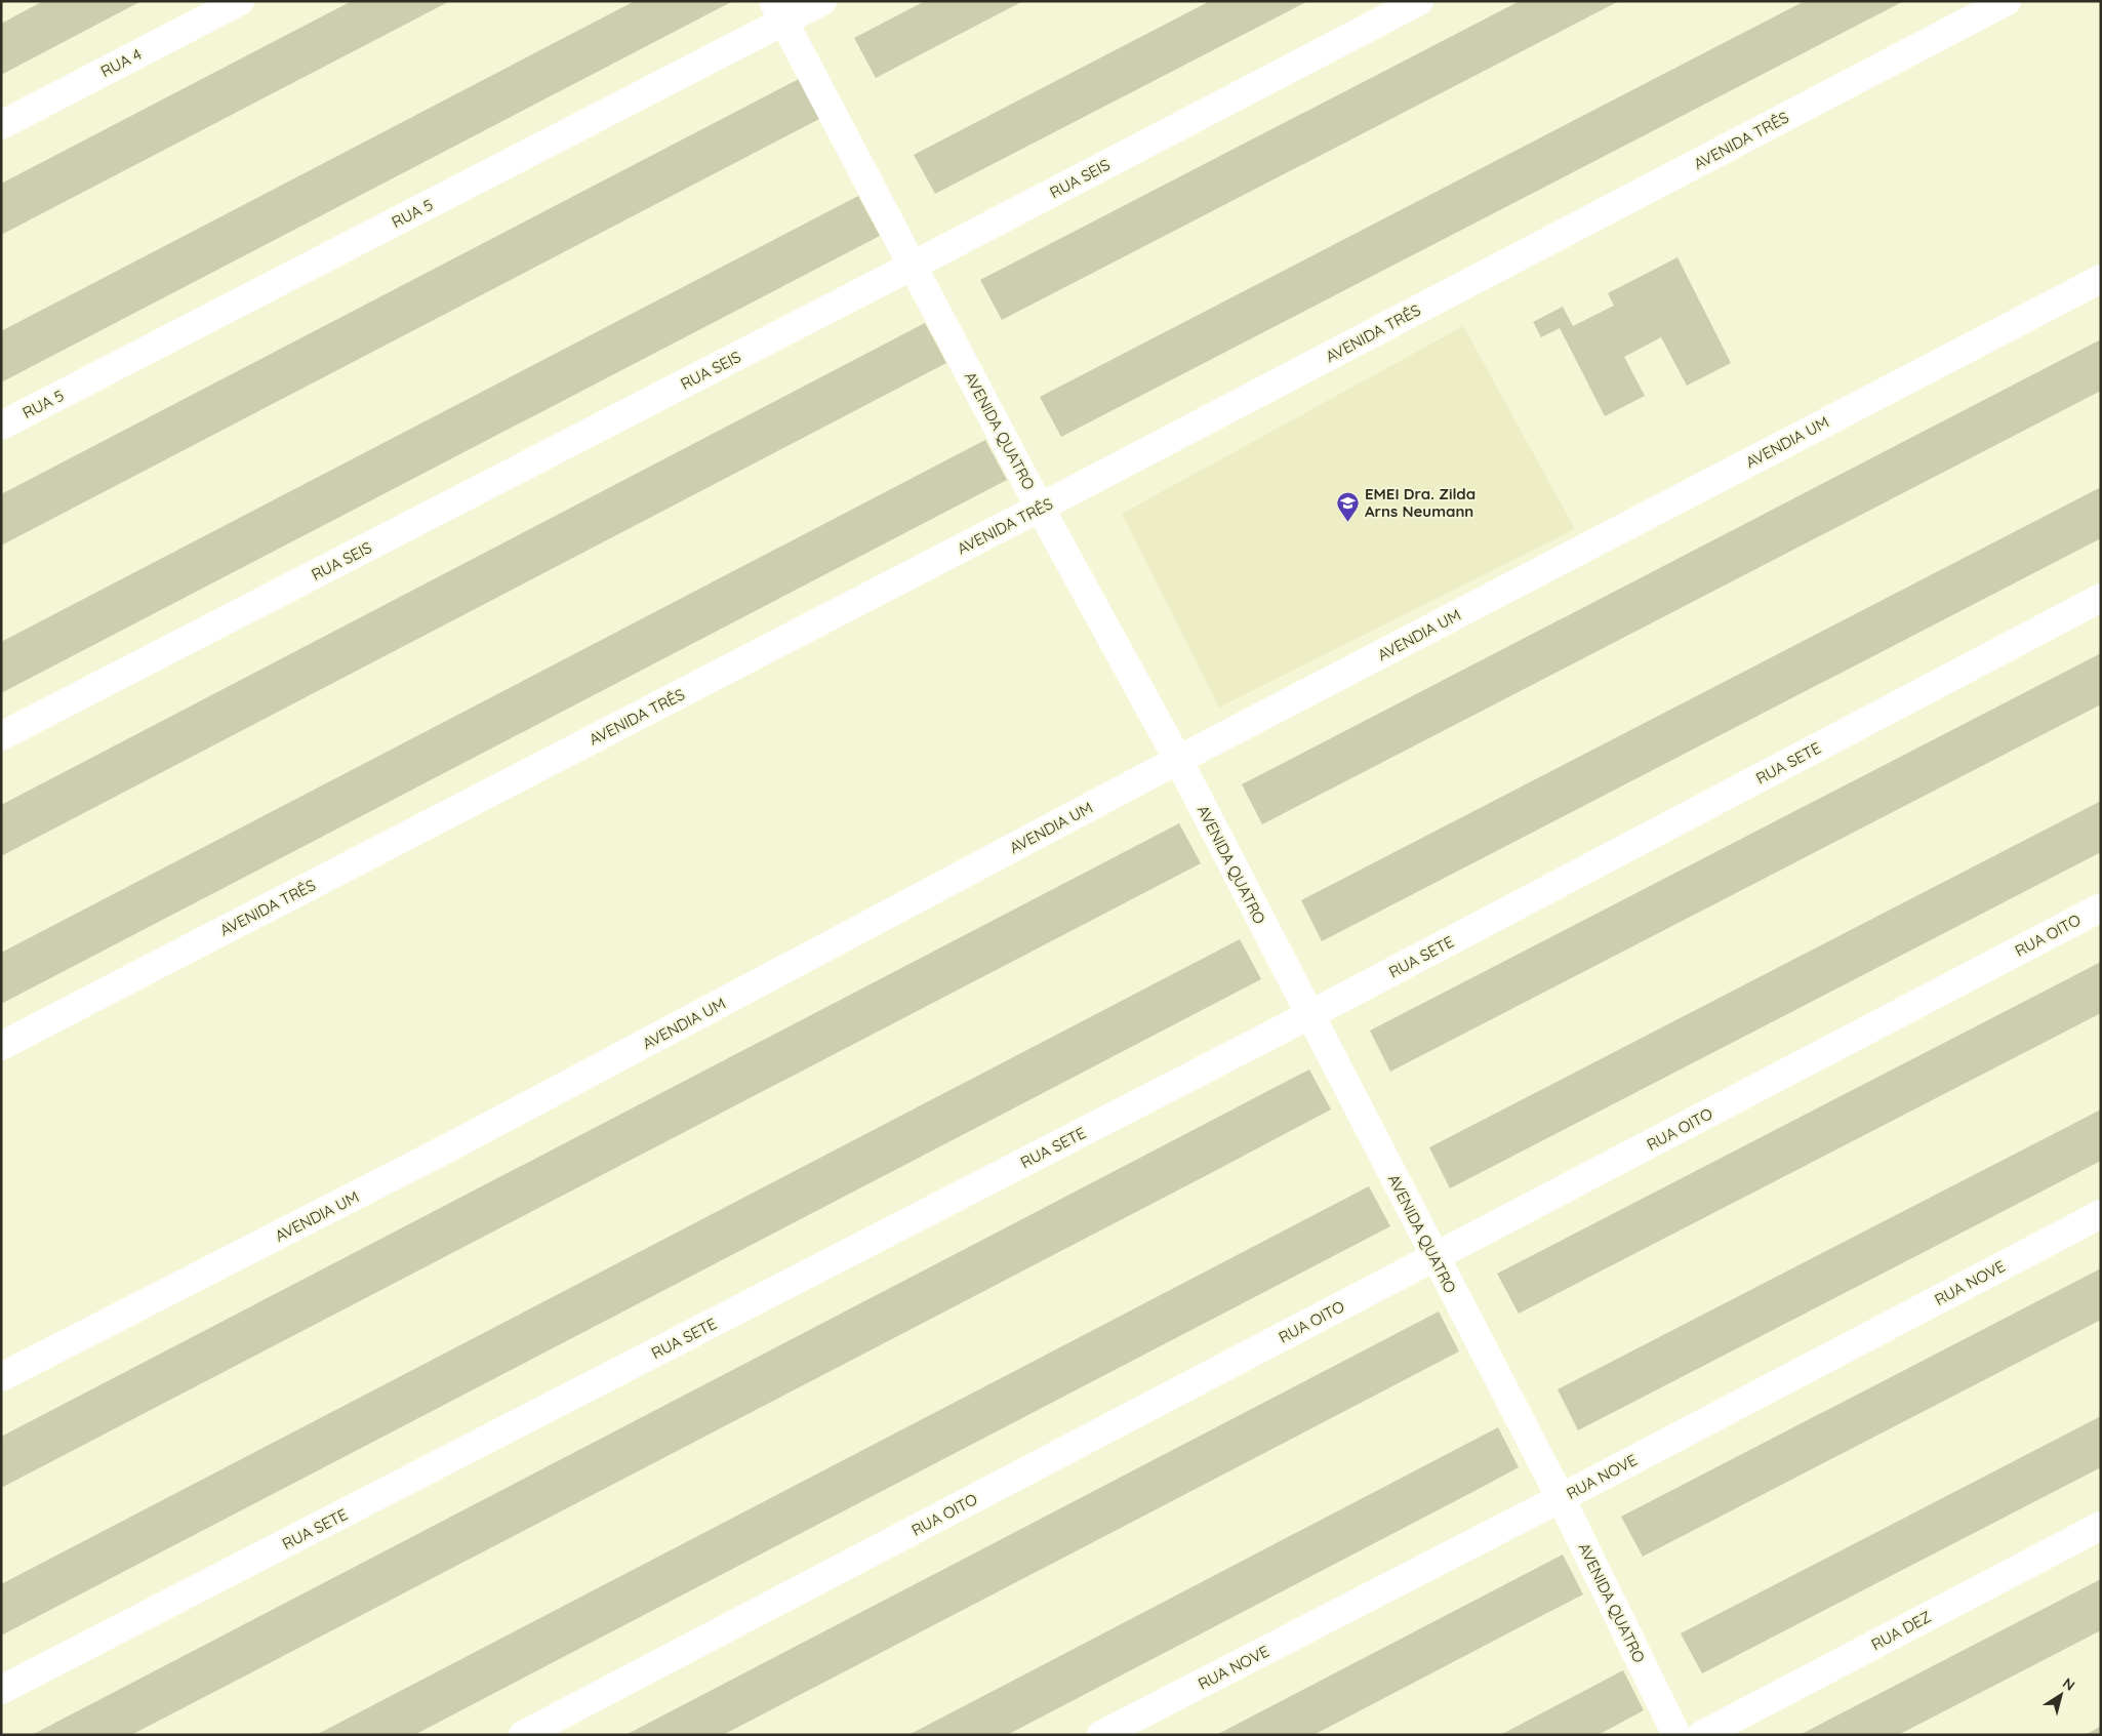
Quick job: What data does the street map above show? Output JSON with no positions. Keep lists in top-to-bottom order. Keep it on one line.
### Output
{"streets":{"street":["RUA 4","AVENIDA TRÊS","RUA SEIS","RUA 5","AVENIDA QUATRO","AVENDIA UM","RUA SETE","RUA OITO","RUA NOVE","RUA DEZ"]},"crossings":[["AVENIDA TRÊS","AVENIDA QUATRO"],["RUA SEIS","AVENIDA QUATRO"],["RUA 5","AVENIDA QUATRO"],["AVENIDA QUATRO","AVENDIA UM"],["AVENIDA QUATRO","RUA SETE"],["AVENIDA QUATRO","RUA OITO"],["AVENIDA QUATRO","RUA NOVE"]],"places":{"school or university":["EMEI Dra. Zilda Arns Neumann"]},"north":"top right"}
